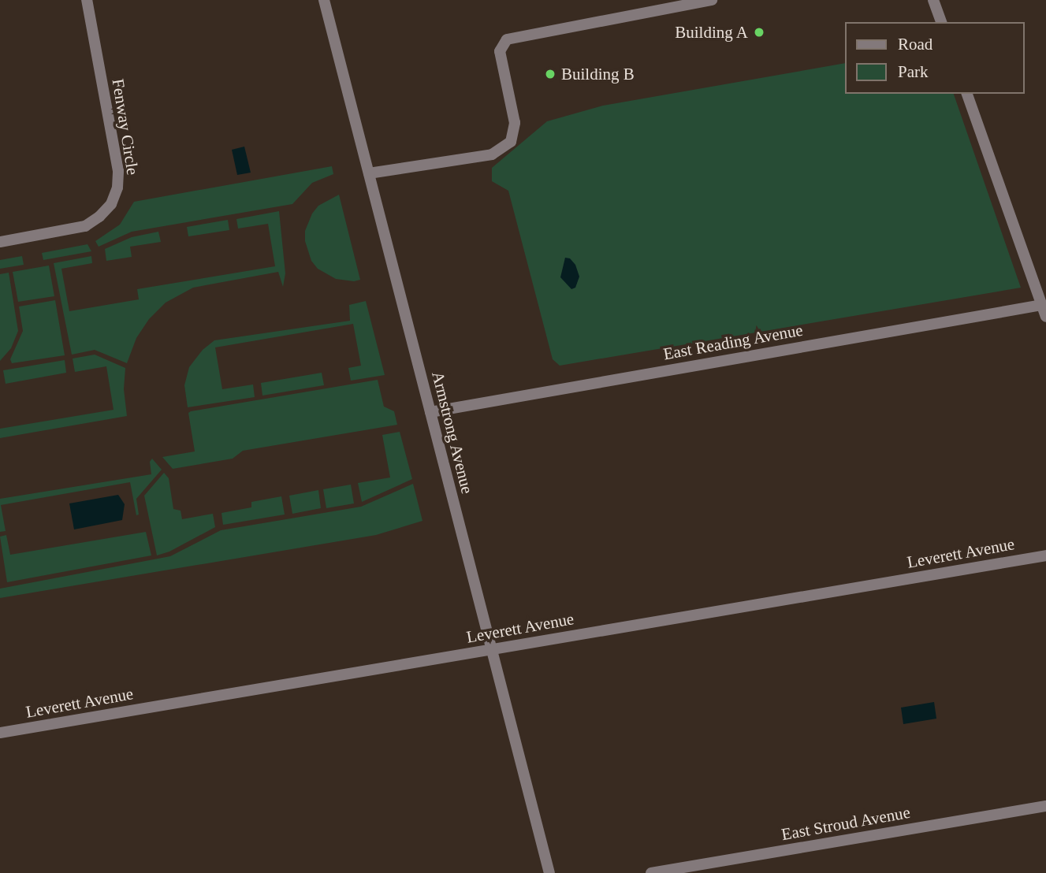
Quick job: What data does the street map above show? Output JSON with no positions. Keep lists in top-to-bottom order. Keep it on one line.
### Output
{"streets":{"street":["Fenway Circle","East Reading Avenue","Armstrong Avenue","Leverett Avenue","East Stroud Avenue"]},"crossings":[["East Reading Avenue","Armstrong Avenue"],["Armstrong Avenue","Leverett Avenue"]],"places":["Building A","Building B"],"legend":["Road","Park"]}
